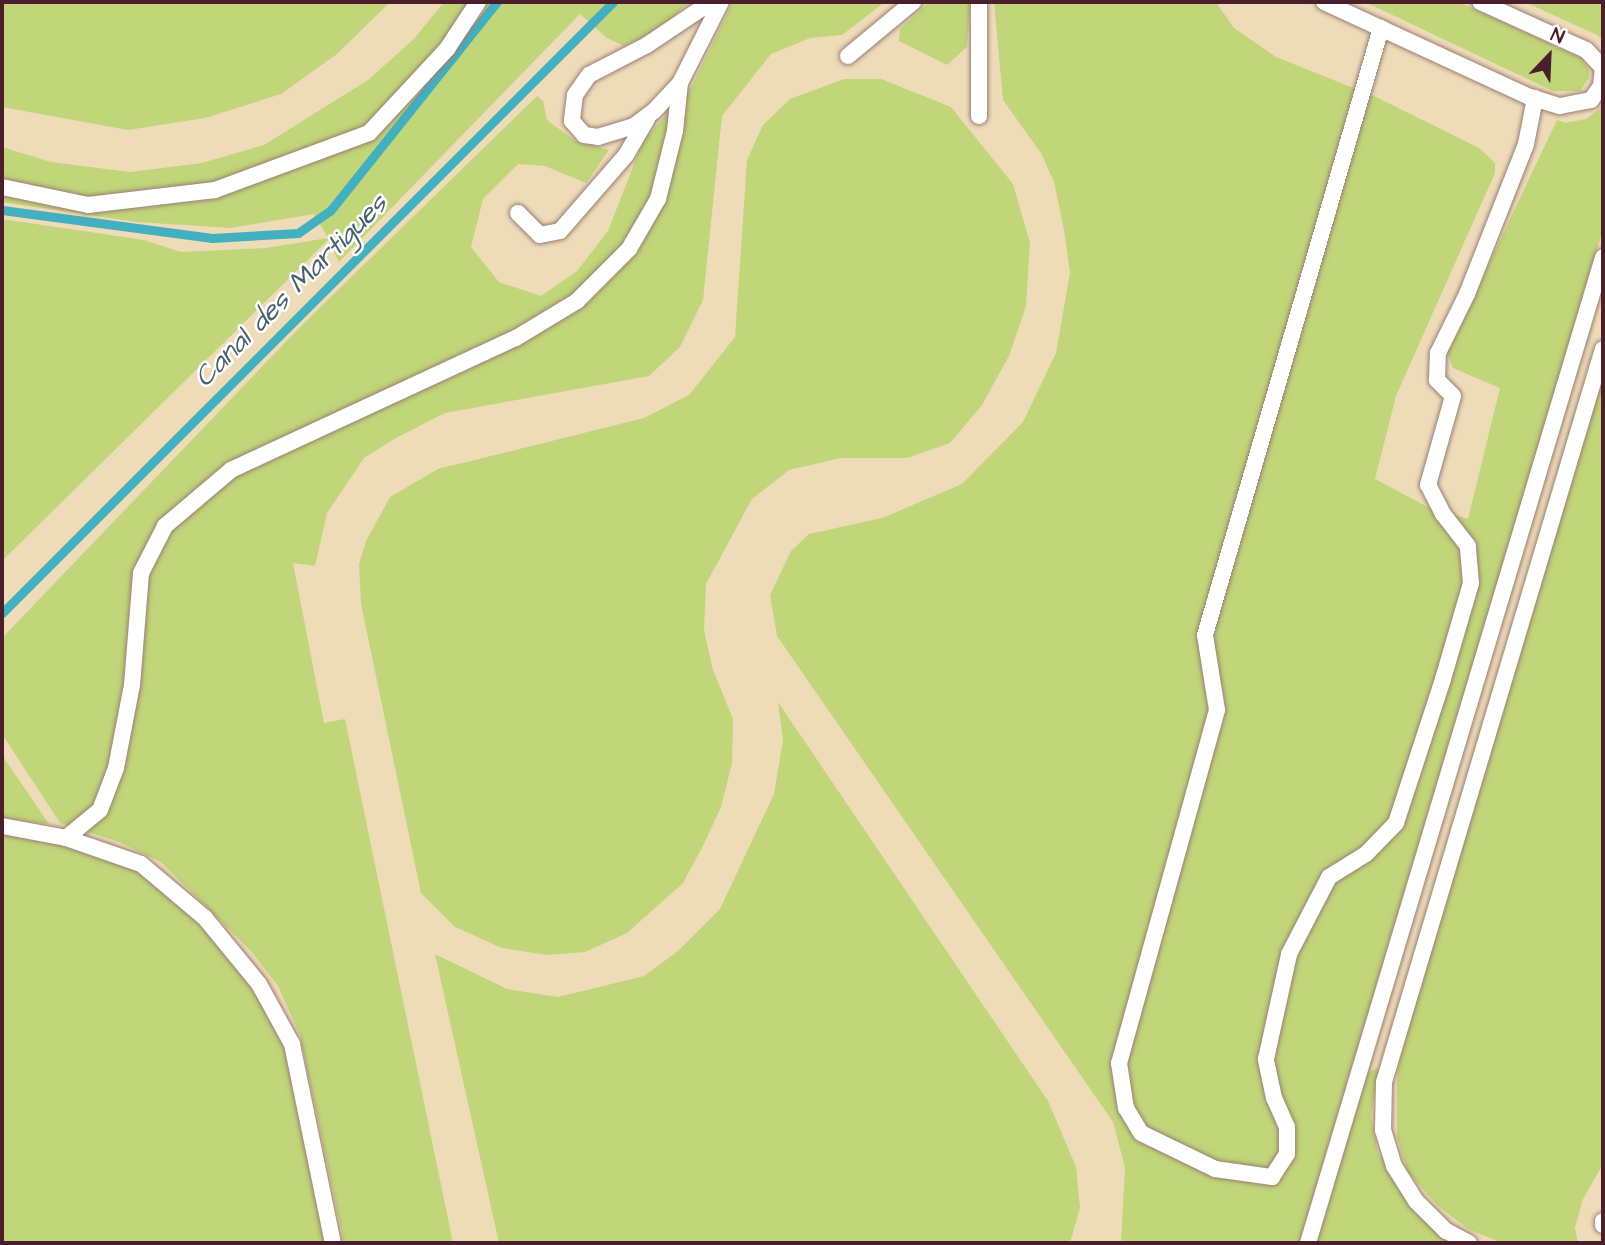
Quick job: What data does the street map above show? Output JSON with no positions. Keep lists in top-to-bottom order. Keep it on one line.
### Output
{"water":["Canal des Martigues"],"north":"top right"}
